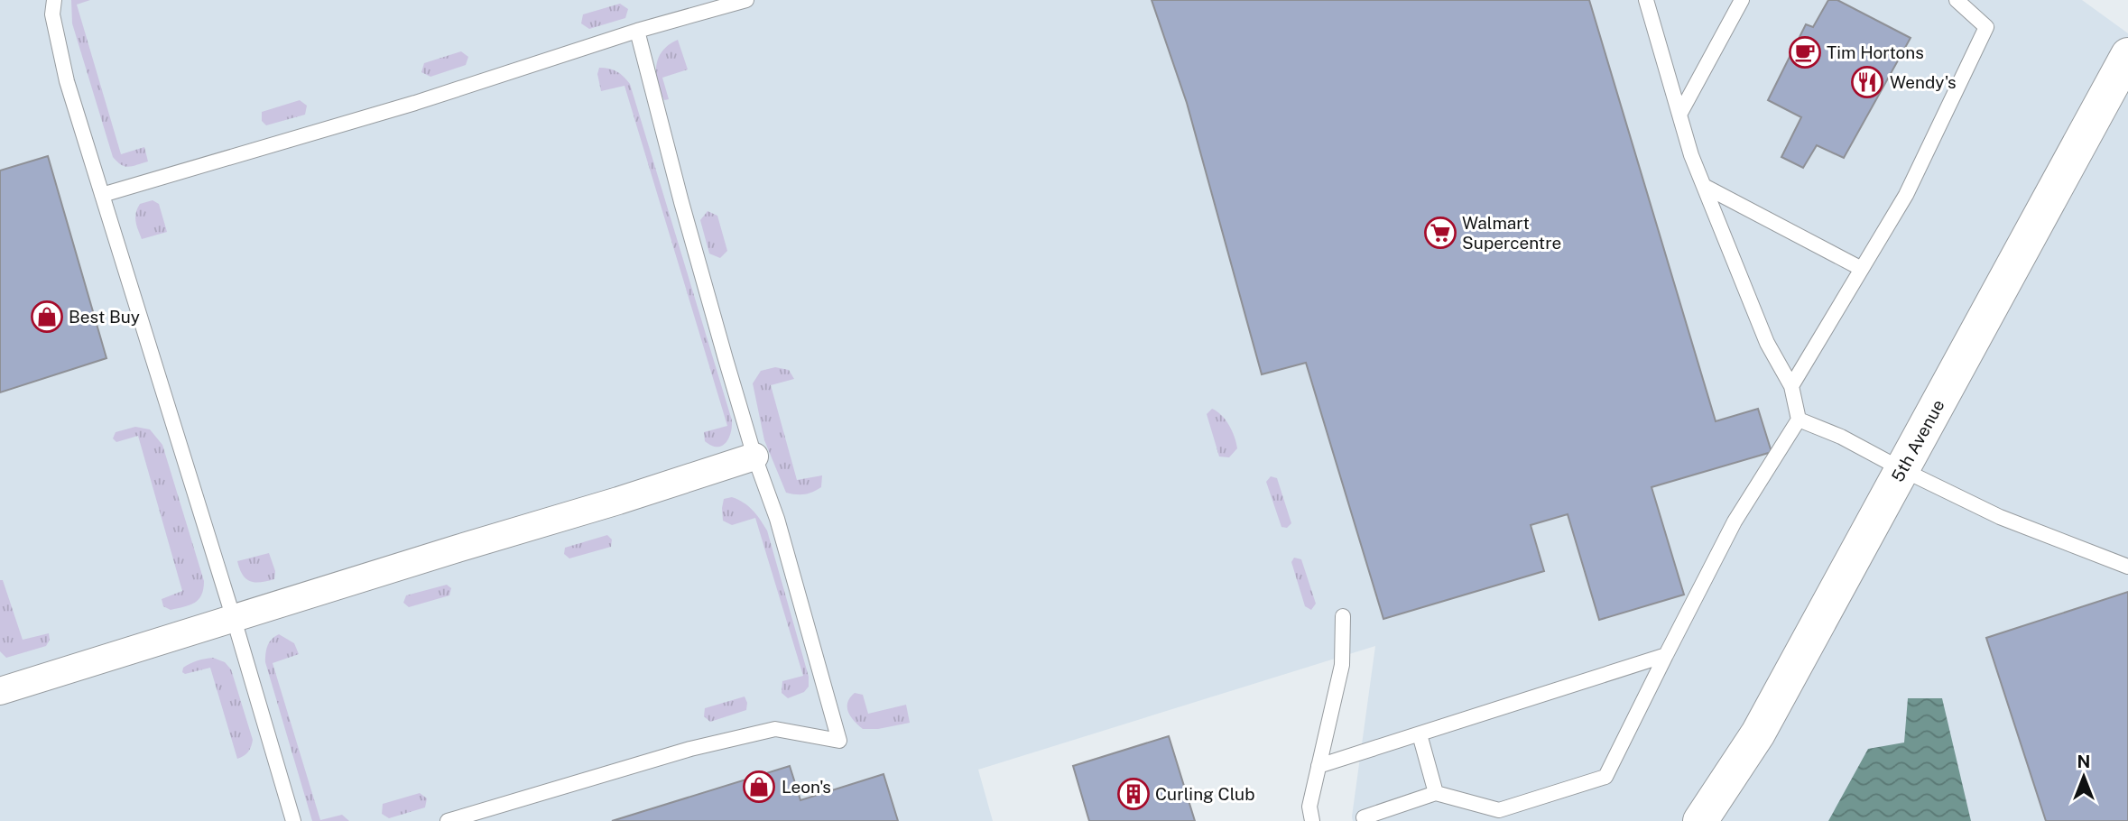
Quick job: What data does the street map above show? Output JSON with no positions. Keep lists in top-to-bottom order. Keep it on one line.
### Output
{"streets":{"street":["5th Avenue"]},"places":{"cafe":["Tim Hortons"],"restaurant":["Wendy's"],"supermarket":["Walmart Supercentre"],"shop":["Best Buy","Leon's"],"building":["Curling Club"]},"north":"top"}
